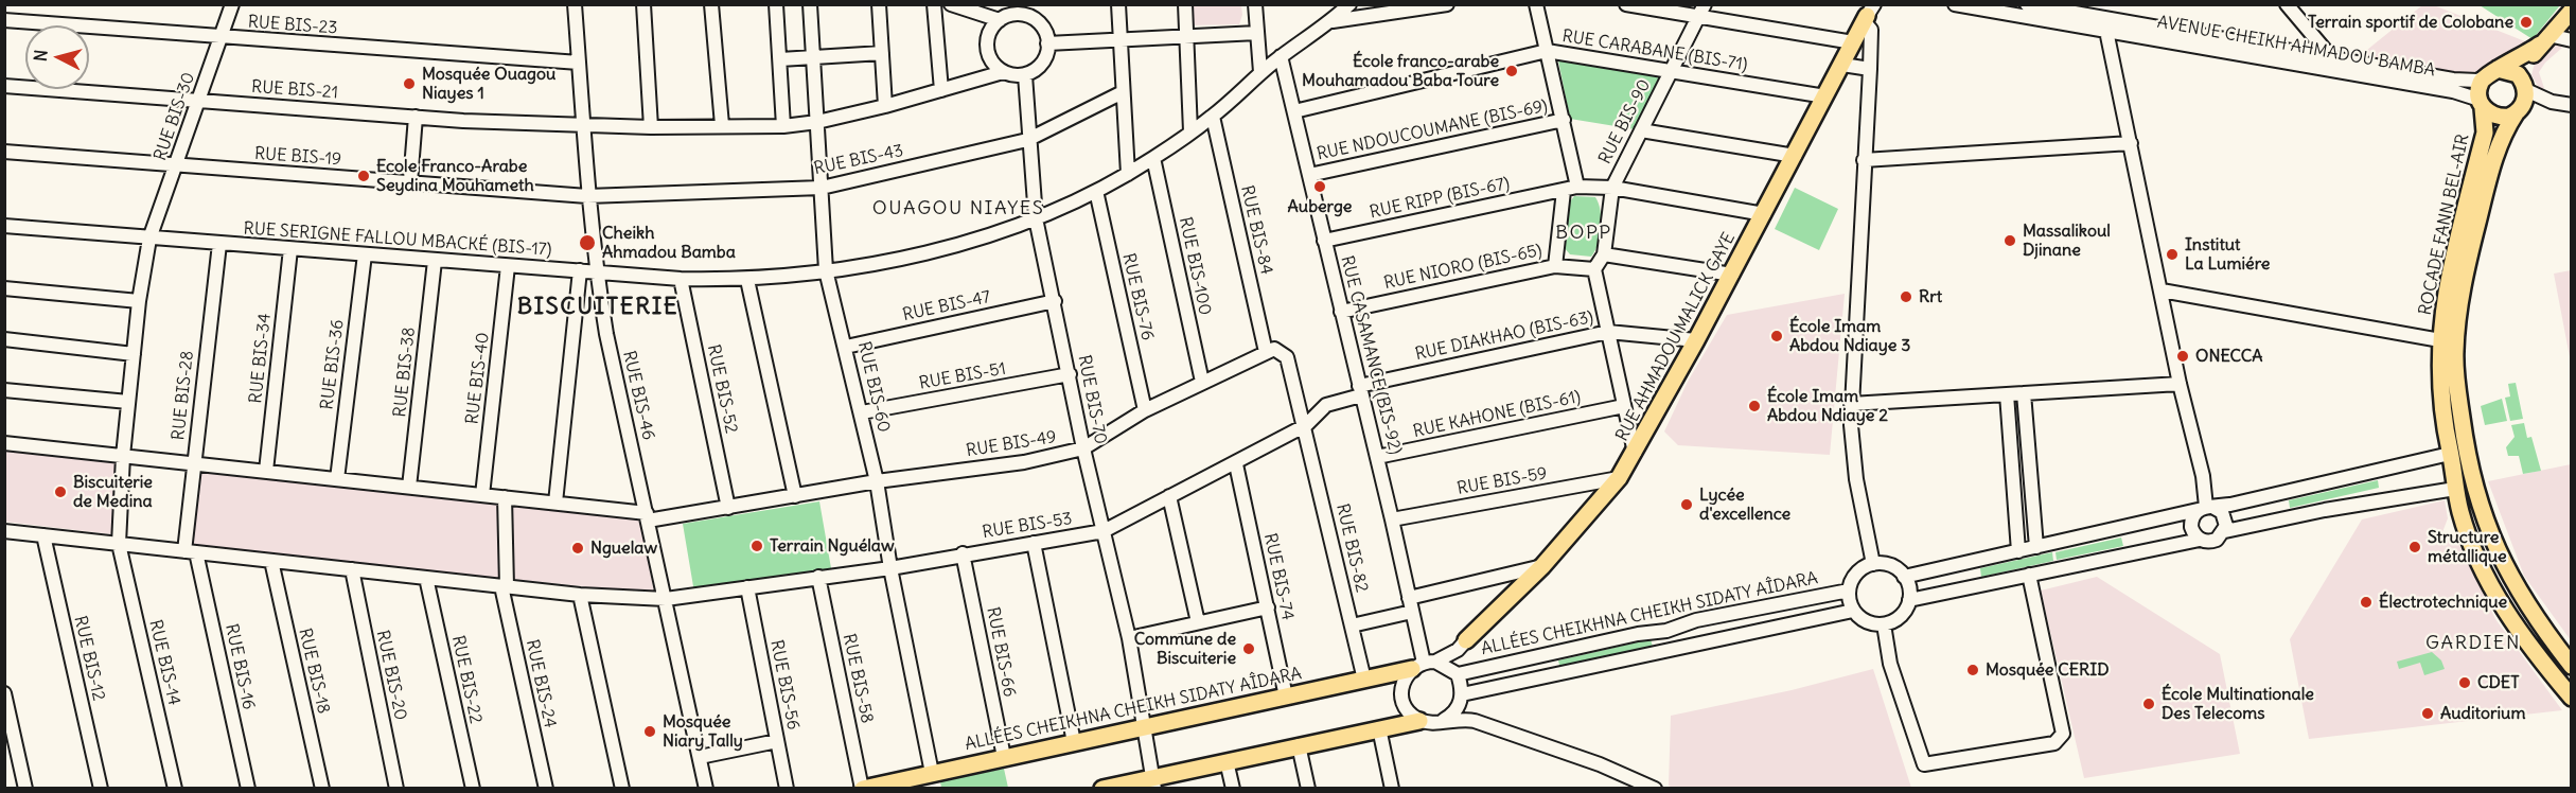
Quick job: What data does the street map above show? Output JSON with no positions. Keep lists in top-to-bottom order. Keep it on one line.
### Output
{"streets":{"main road":["ROCADE FANN BEL-AIR","RUE AHMADOU MALICK GAYE","ALLÉES CHEIKHNA CHEIKH SIDATY AÎDARA"],"street":["RUE BIS-23","AVENUE CHEIKH AHMADOU BAMBA","RUE CARABANE (BIS-71)","RUE BIS-21","RUE BIS-30","RUE BIS-90","RUE NDOUCOUMANE (BIS-69)","RUE BIS-19","RUE BIS-43","RUE RIPP (BIS-67)","RUE BIS-84","RUE SERIGNE FALLOU MBACKÉ (BIS-17)","RUE BIS-100","RUE NIORO (BIS-65)","RUE BIS-76","RUE BIS-47","RUE DIAKHAO (BIS-63)","RUE CASAMANCE (BIS-92)","RUE BIS-34","RUE BIS-36","RUE BIS-38","RUE BIS-51","RUE BIS-40","RUE BIS-60","RUE BIS-52","RUE BIS-28","RUE BIS-46","RUE BIS-70","RUE KAHONE (BIS-61)","RUE BIS-49","RUE BIS-59","RUE BIS-53","RUE BIS-82","RUE BIS-74","RUE BIS-66","RUE BIS-12","RUE BIS-14","RUE BIS-16","RUE BIS-18","RUE BIS-20","RUE BIS-58","RUE BIS-22","RUE BIS-24","RUE BIS-56"]},"crossings":[["RUE BIS-23","RUE BIS-30"],["RUE BIS-23","RUE BIS-46"],["AVENUE CHEIKH AHMADOU BAMBA","ROCADE FANN BEL-AIR"],["RUE CARABANE (BIS-71)","RUE BIS-90"],["RUE CARABANE (BIS-71)","RUE AHMADOU MALICK GAYE"],["RUE CARABANE (BIS-71)","RUE CASAMANCE (BIS-92)"],["RUE BIS-21","RUE BIS-30"],["RUE BIS-21","RUE BIS-60"],["RUE BIS-21","RUE BIS-46"],["RUE BIS-21","RUE BIS-70"],["RUE BIS-30","RUE BIS-19"],["RUE BIS-30","RUE SERIGNE FALLOU MBACKÉ (BIS-17)"],["RUE BIS-30","RUE BIS-14"],["RUE BIS-90","RUE RIPP (BIS-67)"],["RUE NDOUCOUMANE (BIS-69)","RUE CASAMANCE (BIS-92)"],["RUE BIS-19","RUE BIS-43"],["RUE BIS-19","RUE BIS-46"],["RUE BIS-43","RUE BIS-60"],["RUE BIS-43","RUE BIS-46"],["RUE BIS-43","RUE BIS-70"],["RUE RIPP (BIS-67)","RUE CASAMANCE (BIS-92)"],["RUE BIS-84","RUE SERIGNE FALLOU MBACKÉ (BIS-17)"],["RUE BIS-84","RUE BIS-49"],["RUE SERIGNE FALLOU MBACKÉ (BIS-17)","RUE BIS-100"],["RUE SERIGNE FALLOU MBACKÉ (BIS-17)","RUE BIS-76"],["RUE SERIGNE FALLOU MBACKÉ (BIS-17)","RUE CASAMANCE (BIS-92)"],["RUE SERIGNE FALLOU MBACKÉ (BIS-17)","RUE BIS-34"],["RUE SERIGNE FALLOU MBACKÉ (BIS-17)","RUE BIS-36"],["RUE SERIGNE FALLOU MBACKÉ (BIS-17)","RUE BIS-38"],["RUE SERIGNE FALLOU MBACKÉ (BIS-17)","RUE BIS-40"],["RUE SERIGNE FALLOU MBACKÉ (BIS-17)","RUE BIS-60"],["RUE SERIGNE FALLOU MBACKÉ (BIS-17)","RUE BIS-52"],["RUE SERIGNE FALLOU MBACKÉ (BIS-17)","RUE BIS-28"],["RUE SERIGNE FALLOU MBACKÉ (BIS-17)","RUE BIS-46"],["RUE SERIGNE FALLOU MBACKÉ (BIS-17)","RUE BIS-70"],["RUE BIS-100","RUE BIS-49"],["RUE NIORO (BIS-65)","RUE CASAMANCE (BIS-92)"],["RUE BIS-76","RUE BIS-49"],["RUE BIS-47","RUE BIS-60"],["RUE BIS-47","RUE BIS-70"],["RUE DIAKHAO (BIS-63)","RUE AHMADOU MALICK GAYE"],["RUE DIAKHAO (BIS-63)","RUE CASAMANCE (BIS-92)"],["RUE DIAKHAO (BIS-63)","RUE BIS-53"],["RUE AHMADOU MALICK GAYE","RUE BIS-59"],["RUE AHMADOU MALICK GAYE","ALLÉES CHEIKHNA CHEIKH SIDATY AÎDARA"],["RUE CASAMANCE (BIS-92)","RUE KAHONE (BIS-61)"],["RUE CASAMANCE (BIS-92)","RUE BIS-59"],["RUE CASAMANCE (BIS-92)","RUE BIS-53"],["RUE CASAMANCE (BIS-92)","ALLÉES CHEIKHNA CHEIKH SIDATY AÎDARA"],["RUE BIS-34","RUE BIS-49"],["RUE BIS-36","RUE BIS-49"],["RUE BIS-38","RUE BIS-49"],["RUE BIS-51","RUE BIS-60"],["RUE BIS-51","RUE BIS-70"],["RUE BIS-40","RUE BIS-49"],["RUE BIS-60","RUE BIS-49"],["RUE BIS-60","RUE BIS-53"],["RUE BIS-60","ALLÉES CHEIKHNA CHEIKH SIDATY AÎDARA"],["RUE BIS-52","RUE BIS-49"],["RUE BIS-28","RUE BIS-49"],["RUE BIS-28","RUE BIS-53"],["RUE BIS-28","RUE BIS-16"],["RUE BIS-46","RUE BIS-49"],["RUE BIS-46","RUE BIS-53"],["RUE BIS-70","RUE BIS-49"],["RUE BIS-70","RUE BIS-53"],["RUE BIS-70","ALLÉES CHEIKHNA CHEIKH SIDATY AÎDARA"],["RUE BIS-49","RUE BIS-14"],["RUE BIS-49","RUE BIS-24"],["RUE BIS-53","RUE BIS-82"],["RUE BIS-53","RUE BIS-74"],["RUE BIS-53","RUE BIS-66"],["RUE BIS-53","RUE BIS-12"],["RUE BIS-53","RUE BIS-14"],["RUE BIS-53","RUE BIS-16"],["RUE BIS-53","RUE BIS-18"],["RUE BIS-53","RUE BIS-20"],["RUE BIS-53","RUE BIS-58"],["RUE BIS-53","RUE BIS-22"],["RUE BIS-53","RUE BIS-24"],["RUE BIS-53","RUE BIS-56"],["RUE BIS-82","ALLÉES CHEIKHNA CHEIKH SIDATY AÎDARA"],["RUE BIS-74","ALLÉES CHEIKHNA CHEIKH SIDATY AÎDARA"],["ALLÉES CHEIKHNA CHEIKH SIDATY AÎDARA","RUE BIS-66"],["ALLÉES CHEIKHNA CHEIKH SIDATY AÎDARA","RUE BIS-58"]],"districts":["OUAGOU NIAYES","BOPP","BISCUITERIE","GARDIEN"],"places":["Terrain sportif de Colobane","École franco-arabe Mouhamadou Baba Toure","Mosquée Ouagou Niayes 1","Ecole Franco-Arabe Seydina Mouhameth","Auberge","Massalikoul Djinane","Cheikh Ahmadou Bamba","Institut La Lumiére","Rrt","École Imam Abdou Ndiaye 3","ONECCA","École Imam Abdou Ndiaye 2","Biscuiterie de Medina","Lycée d'excellence","Terrain Nguélaw","Structure métallique","Nguelaw","Électrotechnique","Commune de Biscuiterie","Mosquée CERID","CDET","École Multinationale Des Telecoms","Auditorium","Mosquée Niary Tally"],"north":"left"}
